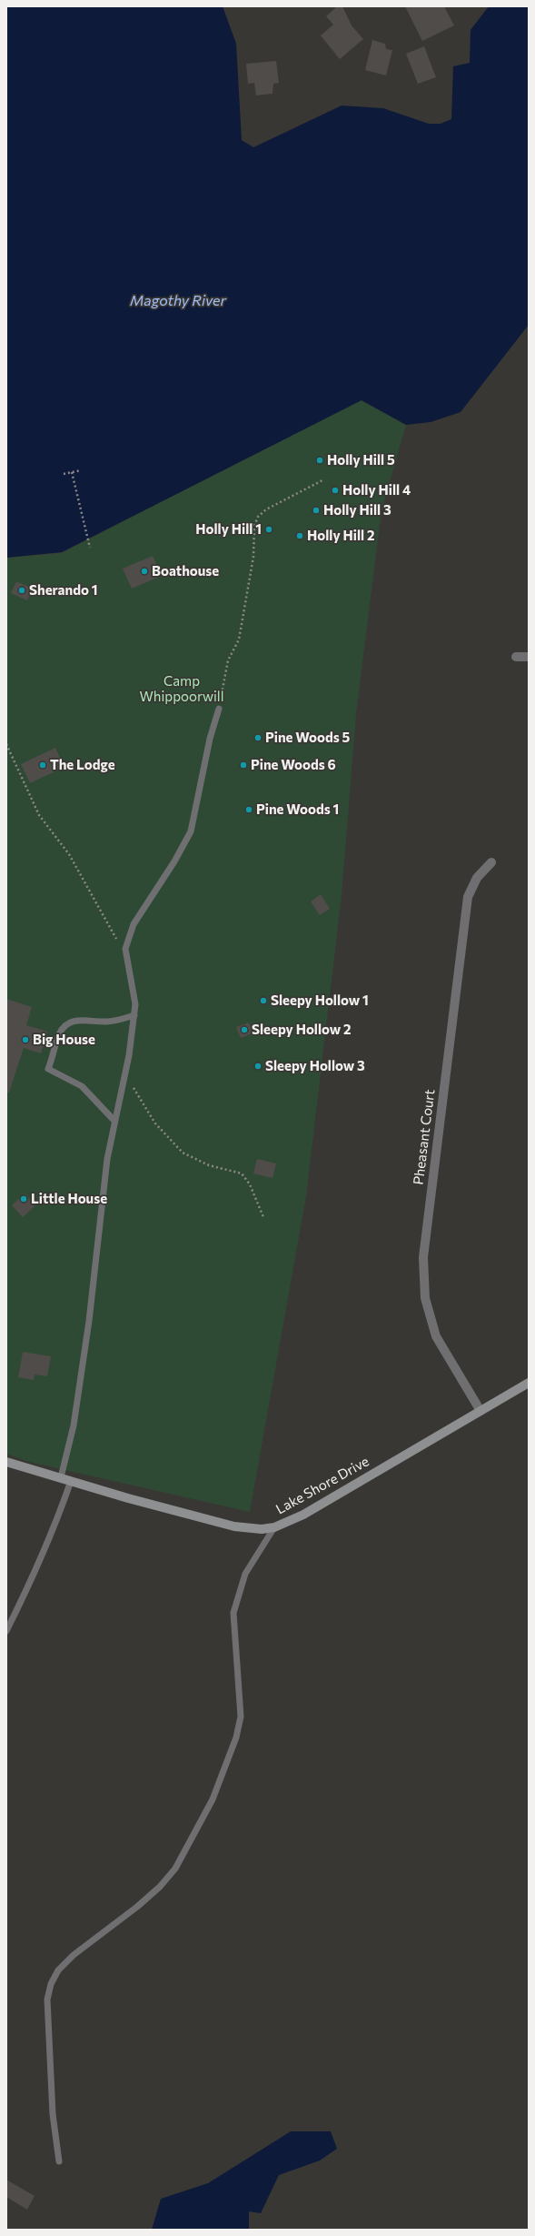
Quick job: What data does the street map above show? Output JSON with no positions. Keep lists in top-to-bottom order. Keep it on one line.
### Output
{"streets":{"street":["Pheasant Court","Lake Shore Drive"]},"crossings":[["Pheasant Court","Lake Shore Drive"]],"water":["Magothy River"],"parks":["Camp Whippoorwill"],"places":["Holly Hill 5","Holly Hill 4","Holly Hill 3","Holly Hill 1","Holly Hill 2","Boathouse","Sherando 1","Pine Woods 5","The Lodge","Pine Woods 6","Pine Woods 1","Sleepy Hollow 1","Sleepy Hollow 2","Big House","Sleepy Hollow 3","Little House"]}
